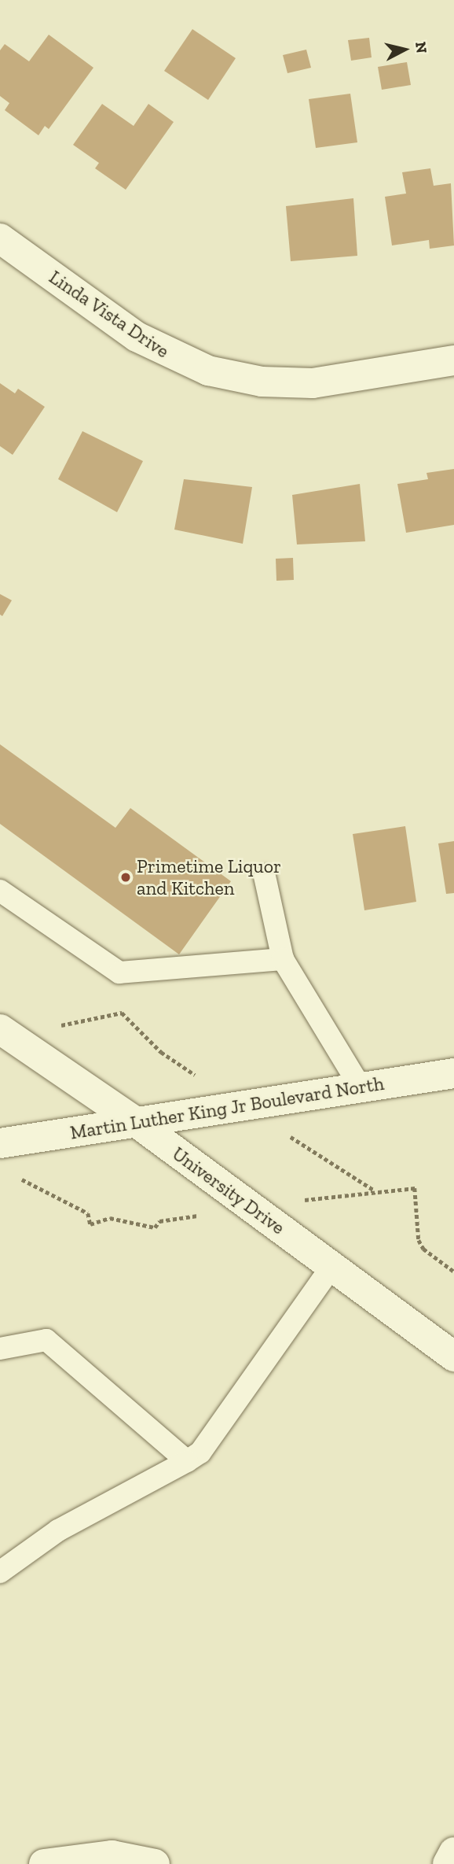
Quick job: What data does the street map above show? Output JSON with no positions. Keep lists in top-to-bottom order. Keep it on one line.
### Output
{"streets":{"main road":["Linda Vista Drive","Martin Luther King Jr Boulevard North","University Drive"]},"crossings":[["Martin Luther King Jr Boulevard North","University Drive"]],"places":["Primetime Liquor and Kitchen"],"north":"right"}
